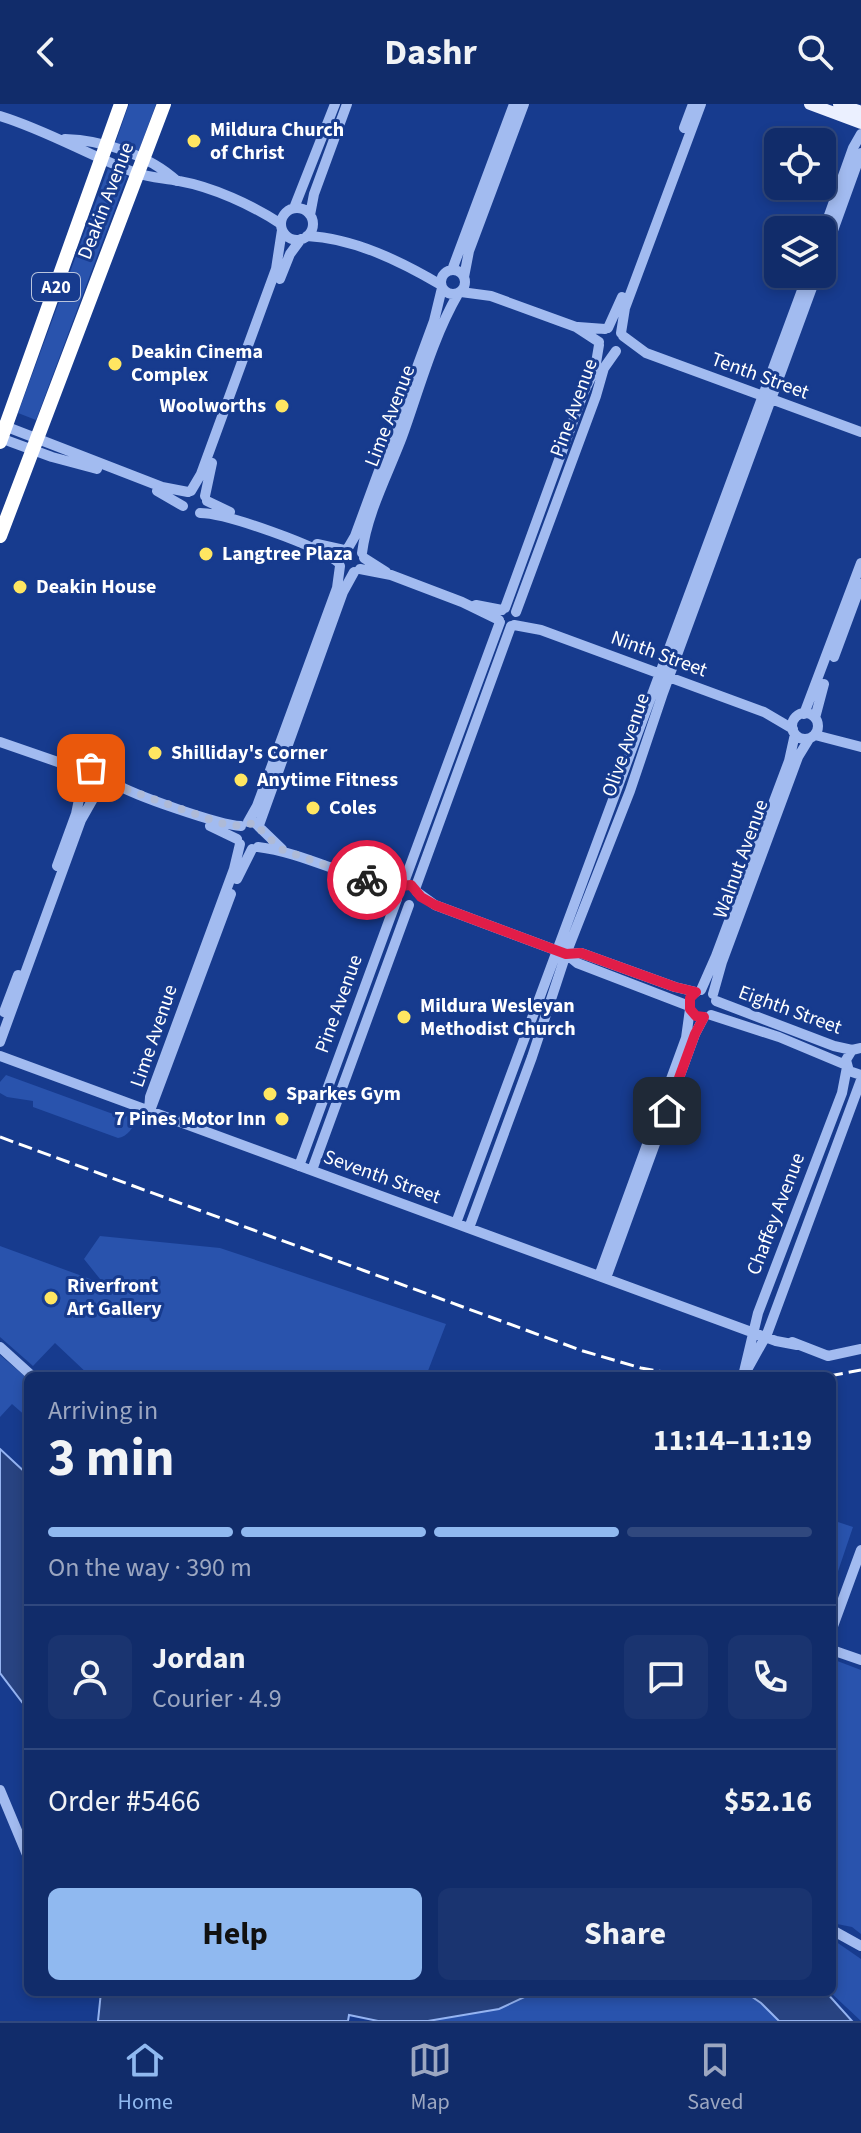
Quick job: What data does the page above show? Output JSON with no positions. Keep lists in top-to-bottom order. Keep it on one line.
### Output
{"streets":{"highway":["Deakin Avenue","A20"],"street":["Tenth Street","Pine Avenue","Lime Avenue","Ninth Street","Olive Avenue","Walnut Avenue","Eighth Street","Seventh Street","Chaffey Avenue"]},"crossings":[["Tenth Street","Pine Avenue"],["Tenth Street","Olive Avenue"],["Pine Avenue","Ninth Street"],["Pine Avenue","Seventh Street"],["Lime Avenue","Ninth Street"],["Lime Avenue","Seventh Street"],["Ninth Street","Olive Avenue"],["Ninth Street","Walnut Avenue"],["Olive Avenue","Seventh Street"],["Walnut Avenue","Eighth Street"],["Eighth Street","Chaffey Avenue"],["Seventh Street","Chaffey Avenue"]],"places":["Mildura Church of Christ","Deakin Cinema Complex","Woolworths","Langtree Plaza","Deakin House","Shilliday's Corner","Anytime Fitness","Coles","Mildura Wesleyan Methodist Church","Sparkes Gym","7 Pines Motor Inn","Riverfront Art Gallery"],"page":{"header":"Dashr","heading":["3 min","Arriving in","11:14–11:19"],"panel":["Jordan","Courier · 4.9","Order #5466","$52.16"],"bar":"On the way · 390 m","buttons":["Help","Share"],"tabs":["Home","Map","Saved"]}}
